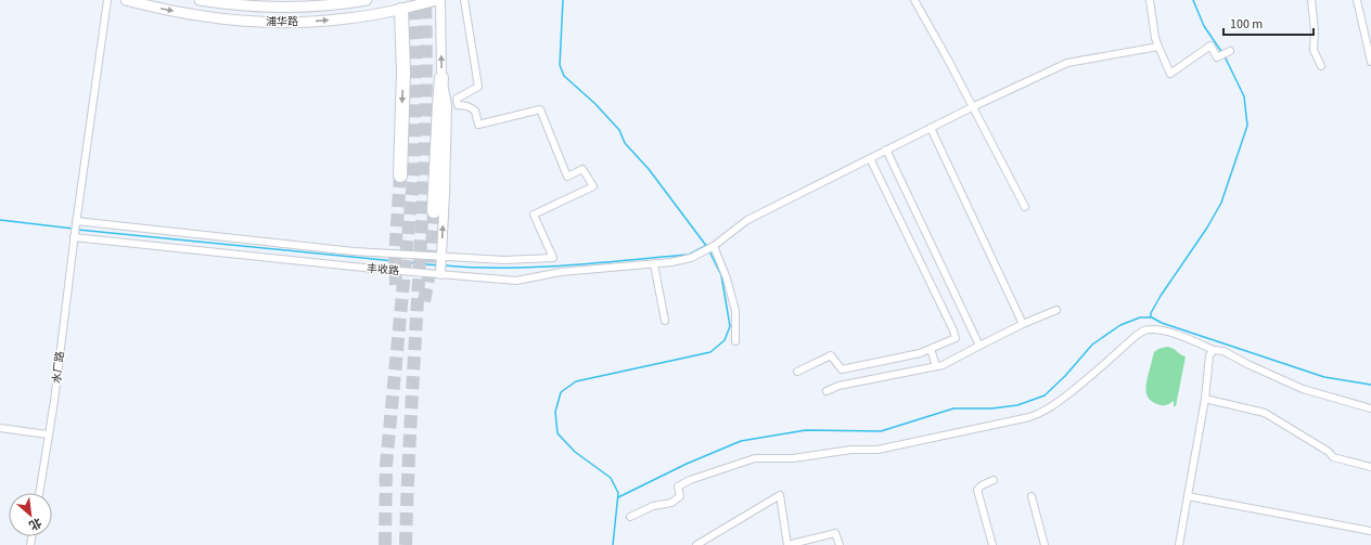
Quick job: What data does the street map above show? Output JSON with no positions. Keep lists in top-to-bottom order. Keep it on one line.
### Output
{"streets":{"main road":["浦华路"],"street":["丰收路","水厂路"]},"crossings":[["丰收路","水厂路"]],"scale_bar":"100 m","north":"bottom right"}
